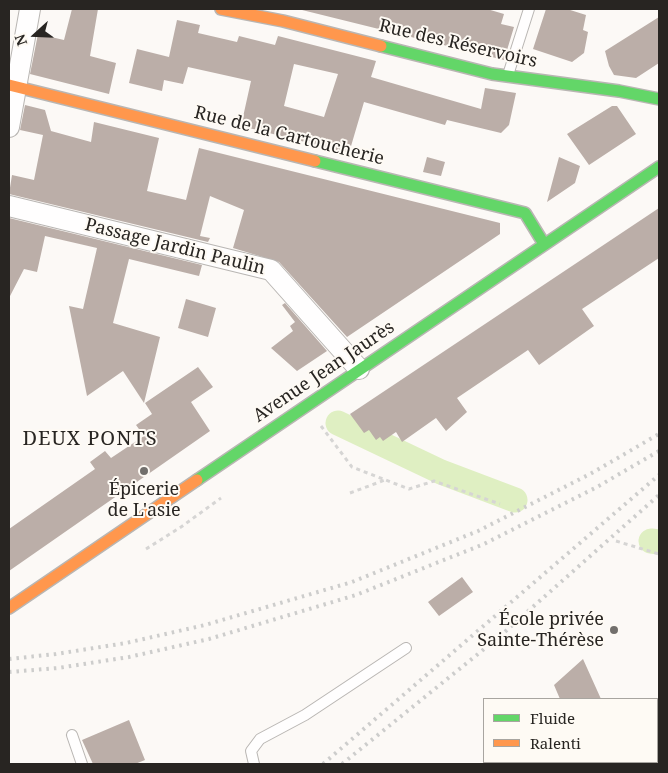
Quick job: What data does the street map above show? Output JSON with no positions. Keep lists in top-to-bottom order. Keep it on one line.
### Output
{"streets":{"street":["Rue des Réservoirs","Rue de la Cartoucherie","Passage Jardin Paulin","Avenue Jean Jaurès"]},"crossings":[["Rue de la Cartoucherie","Avenue Jean Jaurès"],["Passage Jardin Paulin","Avenue Jean Jaurès"]],"districts":["DEUX PONTS"],"places":["Épicerie de L'asie","École privée Sainte-Thérèse"],"legend":["Fluide","Ralenti"],"north":"left"}
